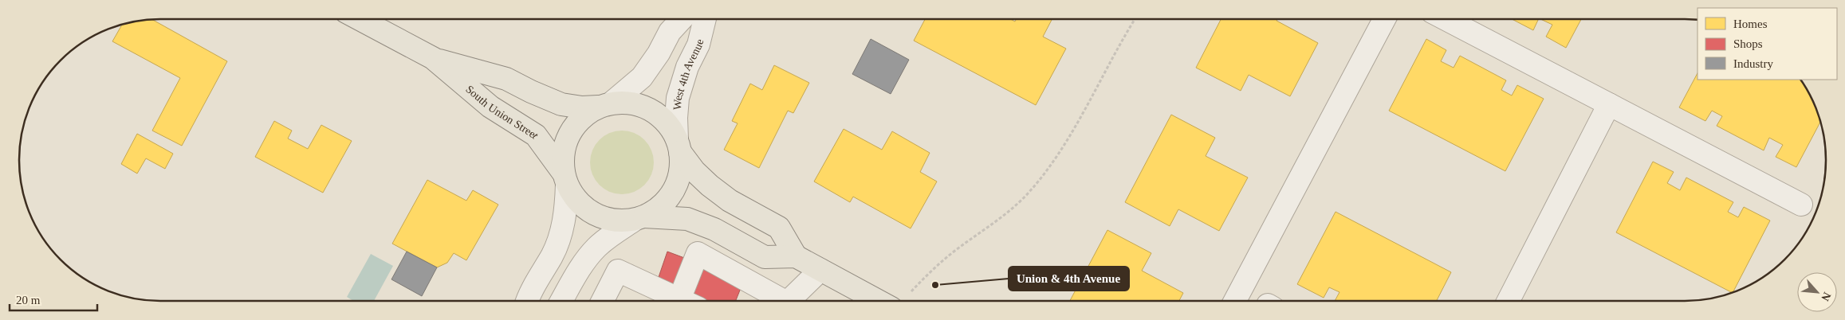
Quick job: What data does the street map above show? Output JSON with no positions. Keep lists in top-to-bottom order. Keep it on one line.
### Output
{"streets":{"main road":["South Union Street"],"street":["West 4th Avenue"]},"crossings":[["West 4th Avenue","South Union Street"]],"places":["Union & 4th Avenue"],"legend":["Homes","Shops","Industry"],"scale_bar":"20 m","north":"bottom right"}
